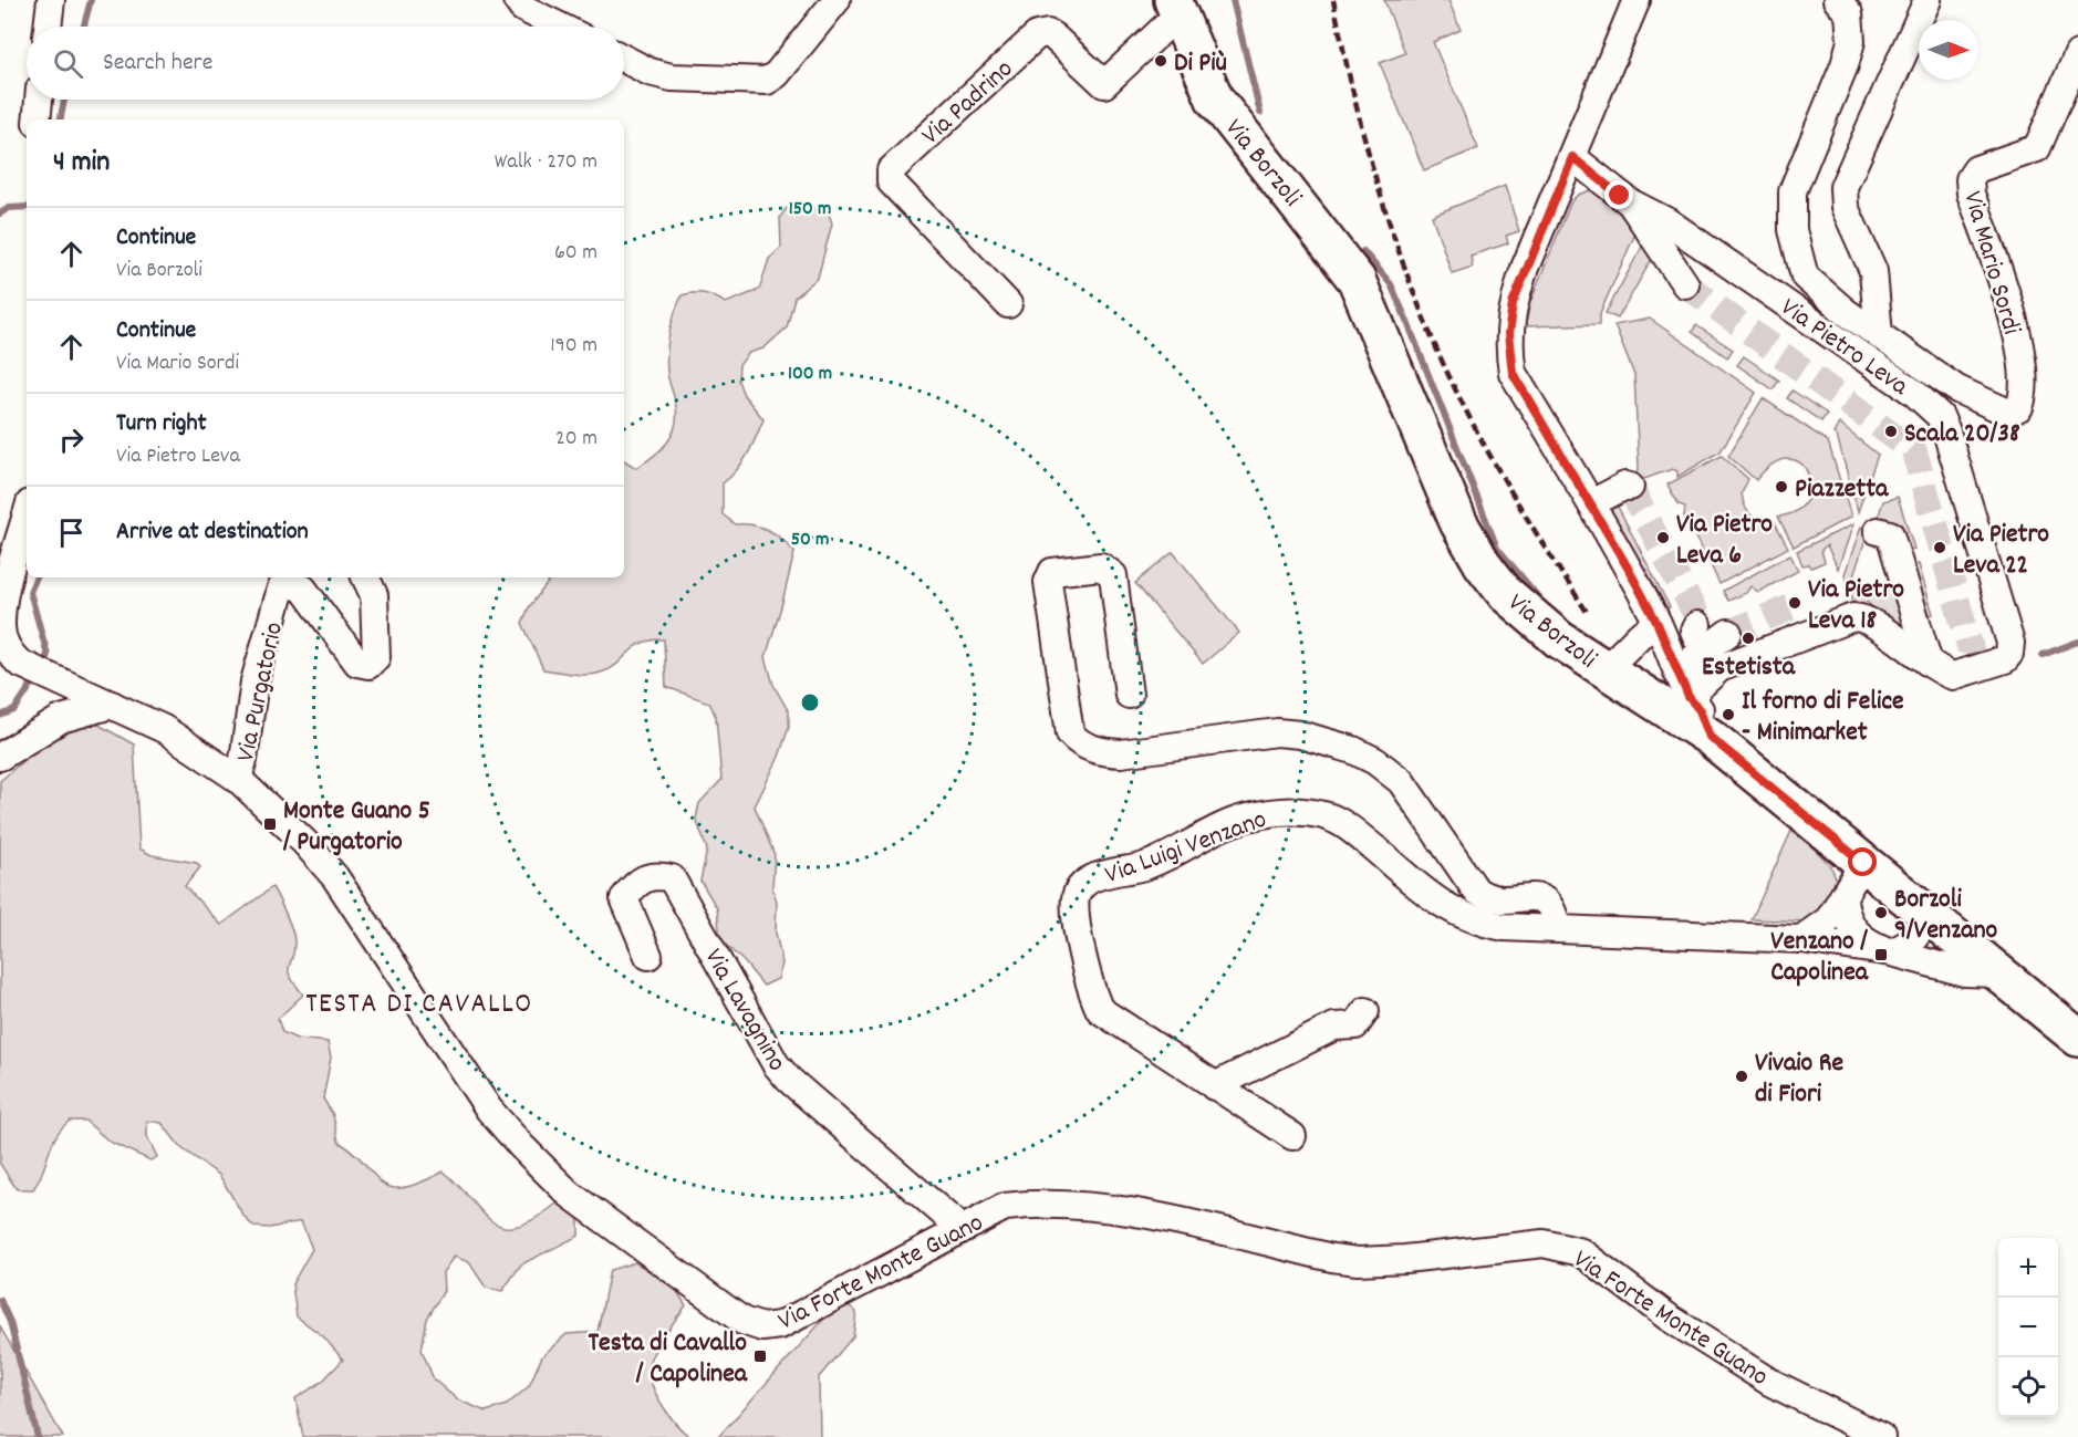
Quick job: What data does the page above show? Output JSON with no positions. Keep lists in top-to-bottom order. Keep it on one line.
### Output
{"streets":{"main road":["Via Borzoli"],"street":["Via Padrino","Via Mario Sordi","Via Pietro Leva","Via Purgatorio","Via Luigi Venzano","Via Lavagnino","Via Forte Monte Guano"]},"crossings":[["Via Padrino","Via Borzoli"],["Via Borzoli","Via Luigi Venzano"],["Via Purgatorio","Via Forte Monte Guano"],["Via Lavagnino","Via Forte Monte Guano"]],"districts":["TESTA DI CAVALLO"],"places":{"other":["Di Più","Scala 20/38","Piazzetta","Via Pietro Leva 6","Via Pietro Leva 22","Via Pietro Leva 18","Estetista","Il forno di Felice - Minimarket","Borzoli 9/Venzano","Vivaio Re di Fiori"],"transit":["Monte Guano 5 / Purgatorio","Venzano / Capolinea","Testa di Cavallo / Capolinea"]},"north":"right","page":{"search":"Search here","heading":["4 min","Walk · 270 m"],"list":[["Continue","Via Borzoli","60 m"],["Continue","Via Mario Sordi","190 m"],["Turn right","Via Pietro Leva","20 m"],"Arrive at destination"],"map_buttons":["+","−"]},"rings":["150 m","100 m","50 m"]}
